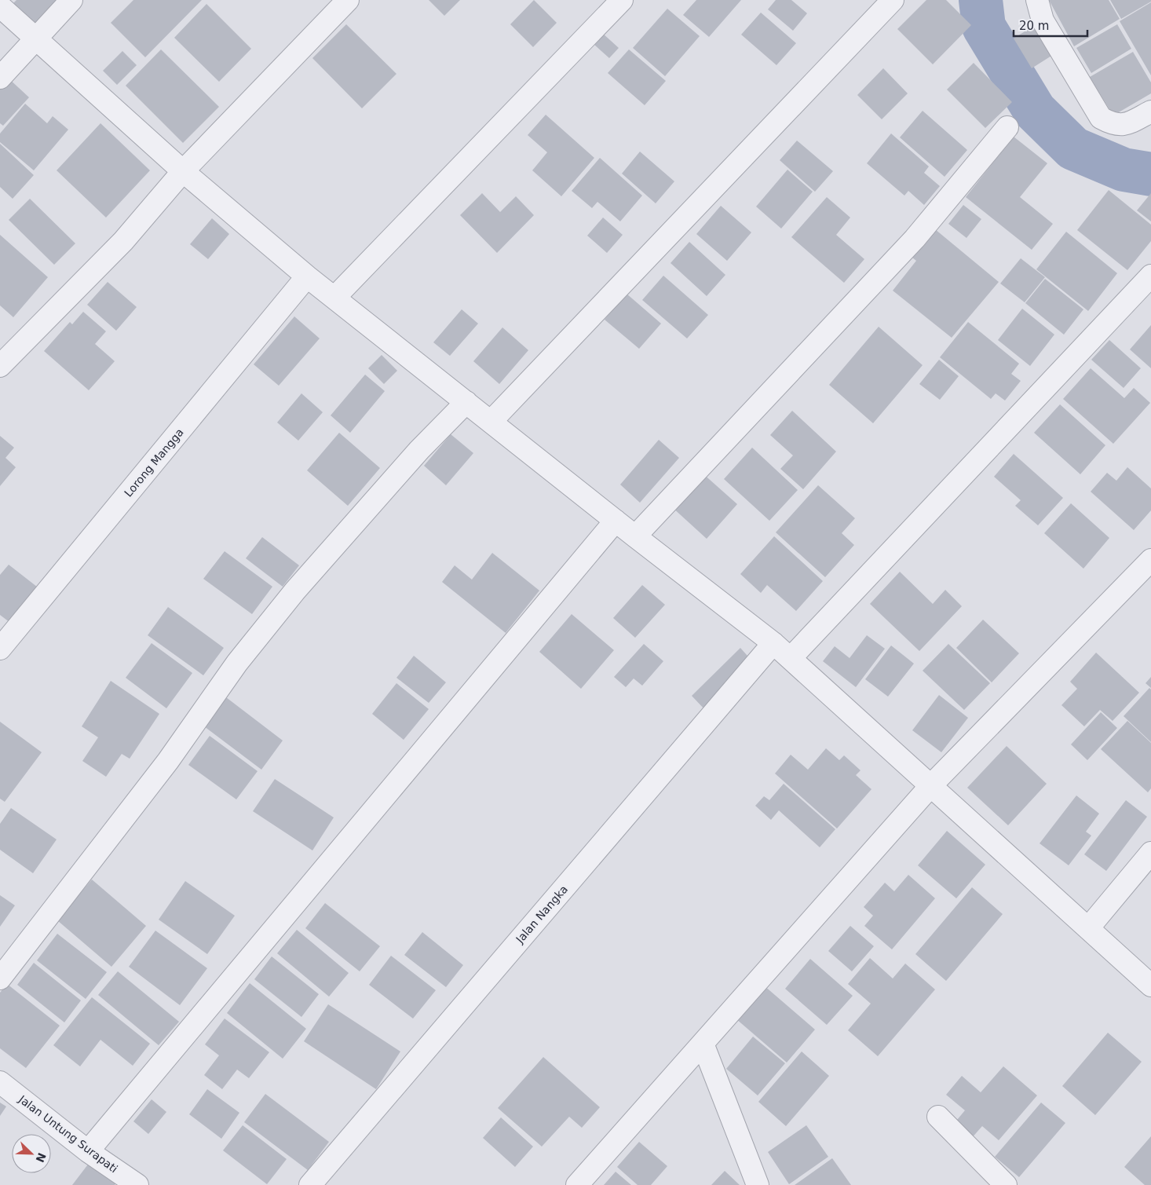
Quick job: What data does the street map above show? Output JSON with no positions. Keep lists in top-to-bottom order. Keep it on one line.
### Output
{"streets":{"street":["Lorong Mangga","Jalan Nangka","Jalan Untung Surapati"]},"scale_bar":"20 m","north":"bottom right"}
